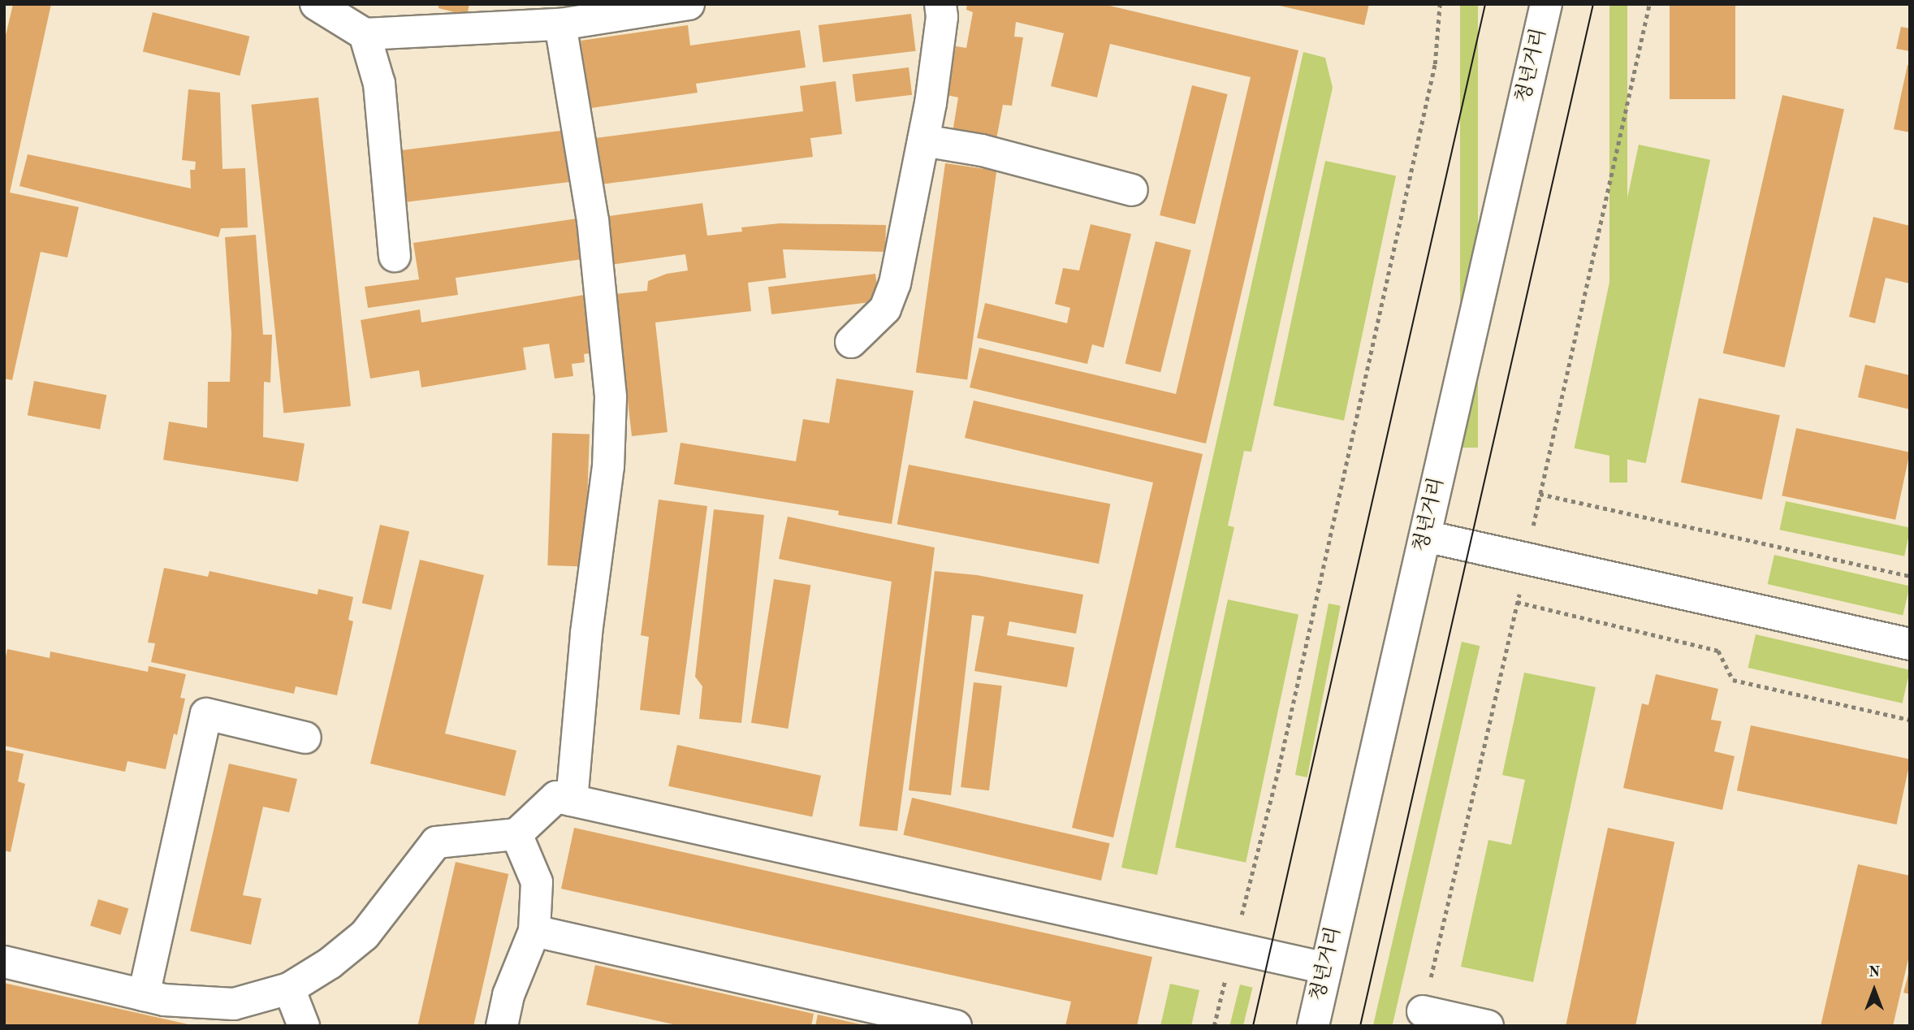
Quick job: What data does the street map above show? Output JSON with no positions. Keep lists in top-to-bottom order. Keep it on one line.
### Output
{"streets":{"street":["청년거리"]},"north":"top"}
